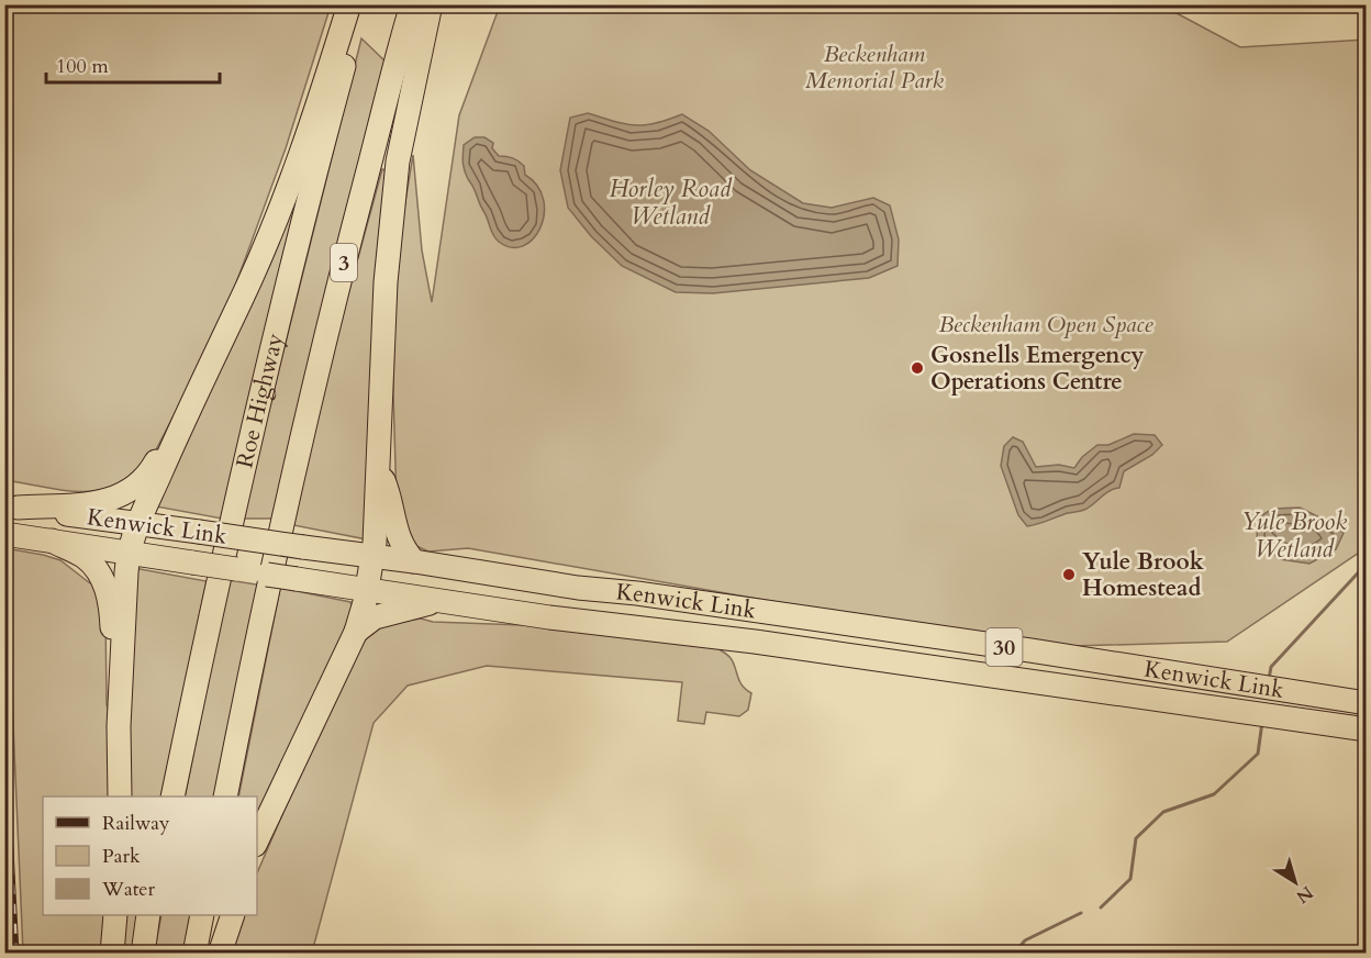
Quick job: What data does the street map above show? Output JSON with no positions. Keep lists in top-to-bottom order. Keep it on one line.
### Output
{"streets":{"highway":["3","Roe Highway","Kenwick Link","30"]},"water":["Horley Road Wetland","Yule Brook Wetland"],"parks":["Beckenham Memorial Park","Beckenham Open Space"],"places":["Gosnells Emergency Operations Centre","Yule Brook Homestead"],"legend":["Railway","Park","Water"],"scale_bar":"100 m","north":"bottom right"}
